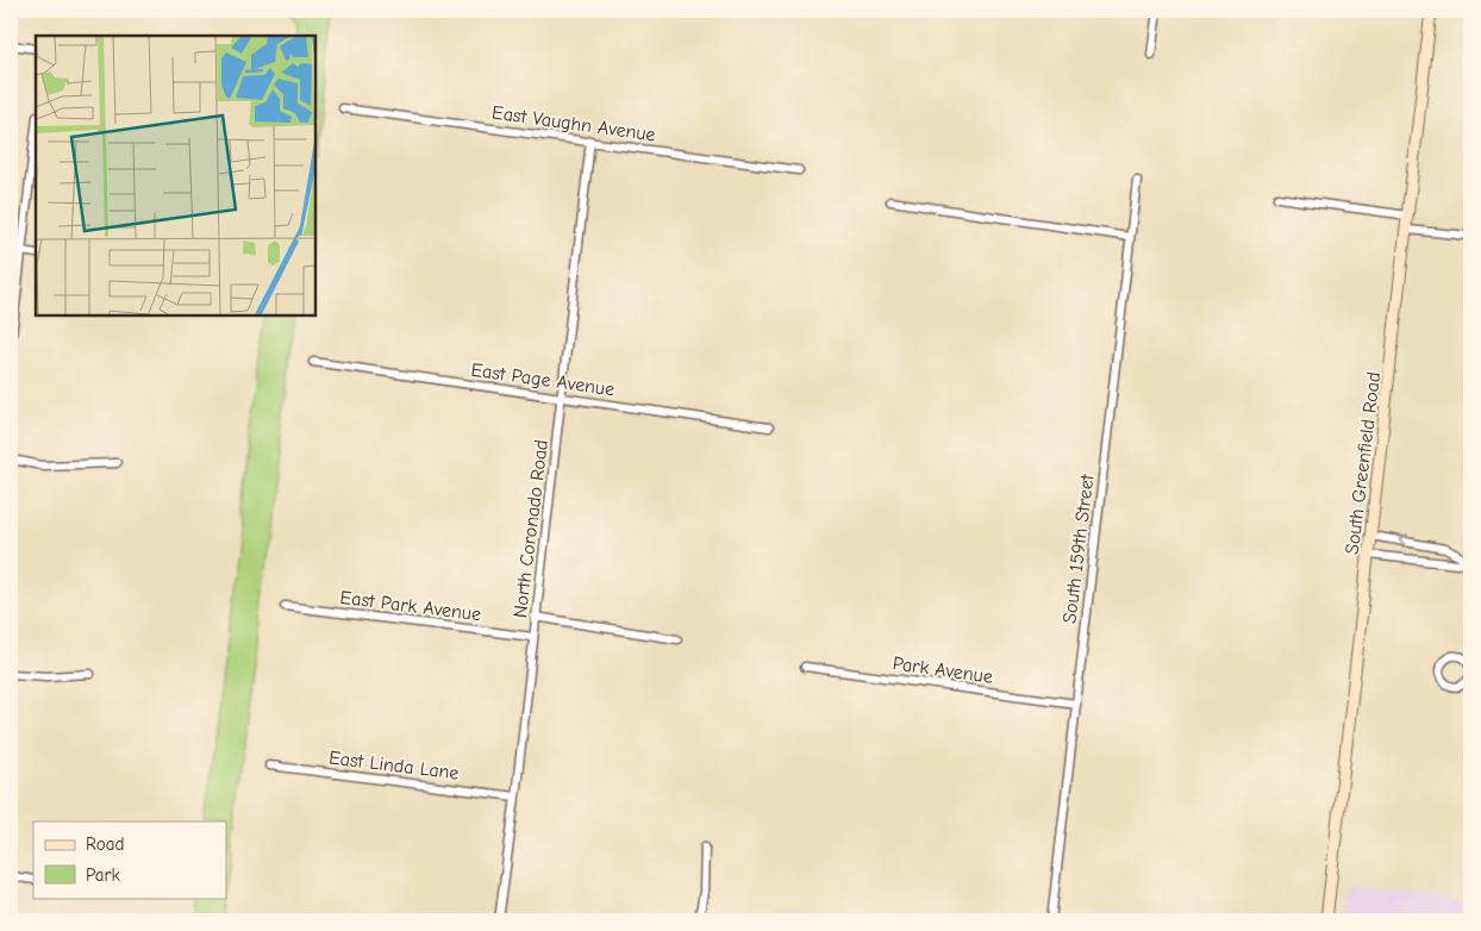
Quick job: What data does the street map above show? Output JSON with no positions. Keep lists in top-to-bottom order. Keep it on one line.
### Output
{"streets":{"main road":["South Greenfield Road"],"street":["East Vaughn Avenue","East Page Avenue","North Coronado Road","South 159th Street","East Park Avenue","Park Avenue","East Linda Lane"]},"crossings":[["East Vaughn Avenue","North Coronado Road"],["East Page Avenue","North Coronado Road"],["North Coronado Road","East Park Avenue"],["North Coronado Road","East Linda Lane"],["South 159th Street","Park Avenue"]],"legend":["Road","Park"]}
